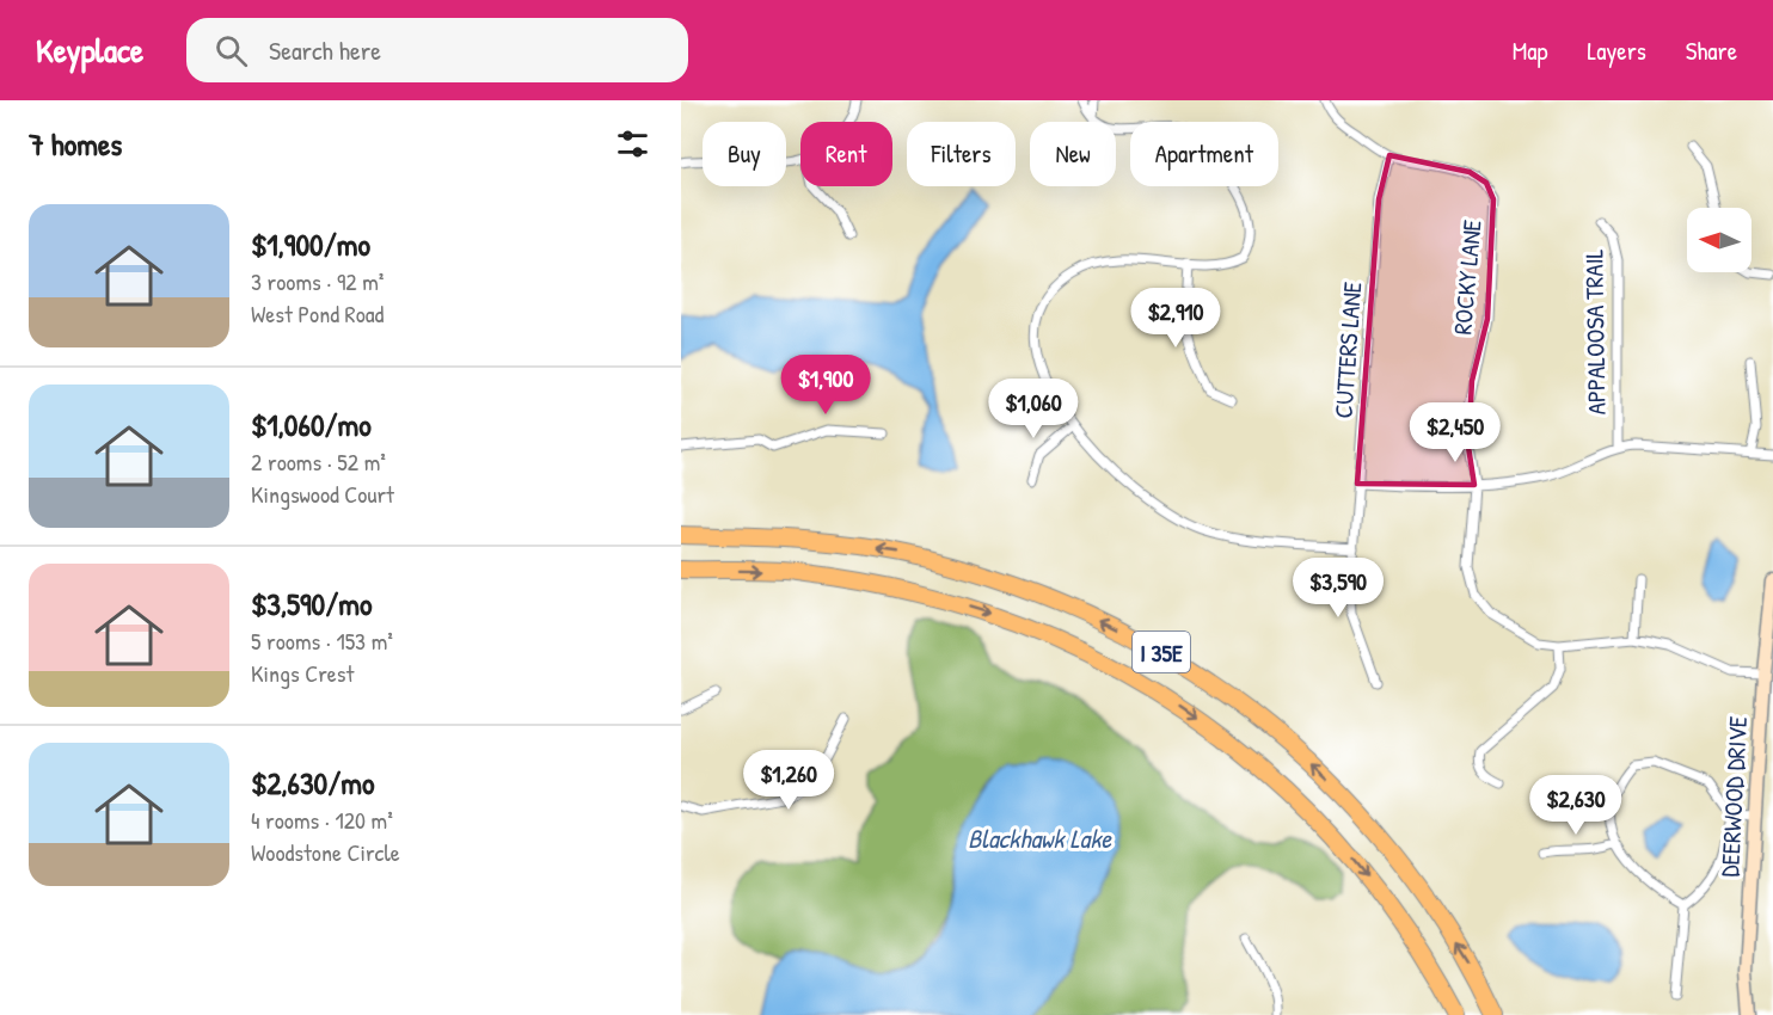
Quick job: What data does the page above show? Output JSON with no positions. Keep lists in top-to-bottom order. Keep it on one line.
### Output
{"streets":{"highway":["I 35E"],"street":["ROCKY LANE","APPALOOSA TRAIL","CUTTERS LANE","DEERWOOD DRIVE"]},"crossings":[["ROCKY LANE","CUTTERS LANE"],["ROCKY LANE","DEERWOOD DRIVE"]],"water":["Blackhawk Lake"],"north":"left","page":{"header":"Keyplace","search":"Search here","nav":["Map","Layers","Share"],"heading":"7 homes","chip":["Buy","Rent","Filters","New","Apartment"],"list":[{"name":"$1,900/mo","note":"3 rooms · 92 m² · West Pond Road"},{"name":"$1,060/mo","note":"2 rooms · 52 m² · Kingswood Court"},{"name":"$3,590/mo","note":"5 rooms · 153 m² · Kings Crest"},{"name":"$2,630/mo","note":"4 rooms · 120 m² · Woodstone Circle"}],"price":["$2,910","$1,900","$1,060","$2,450","$3,590","$1,260","$2,630"]}}
